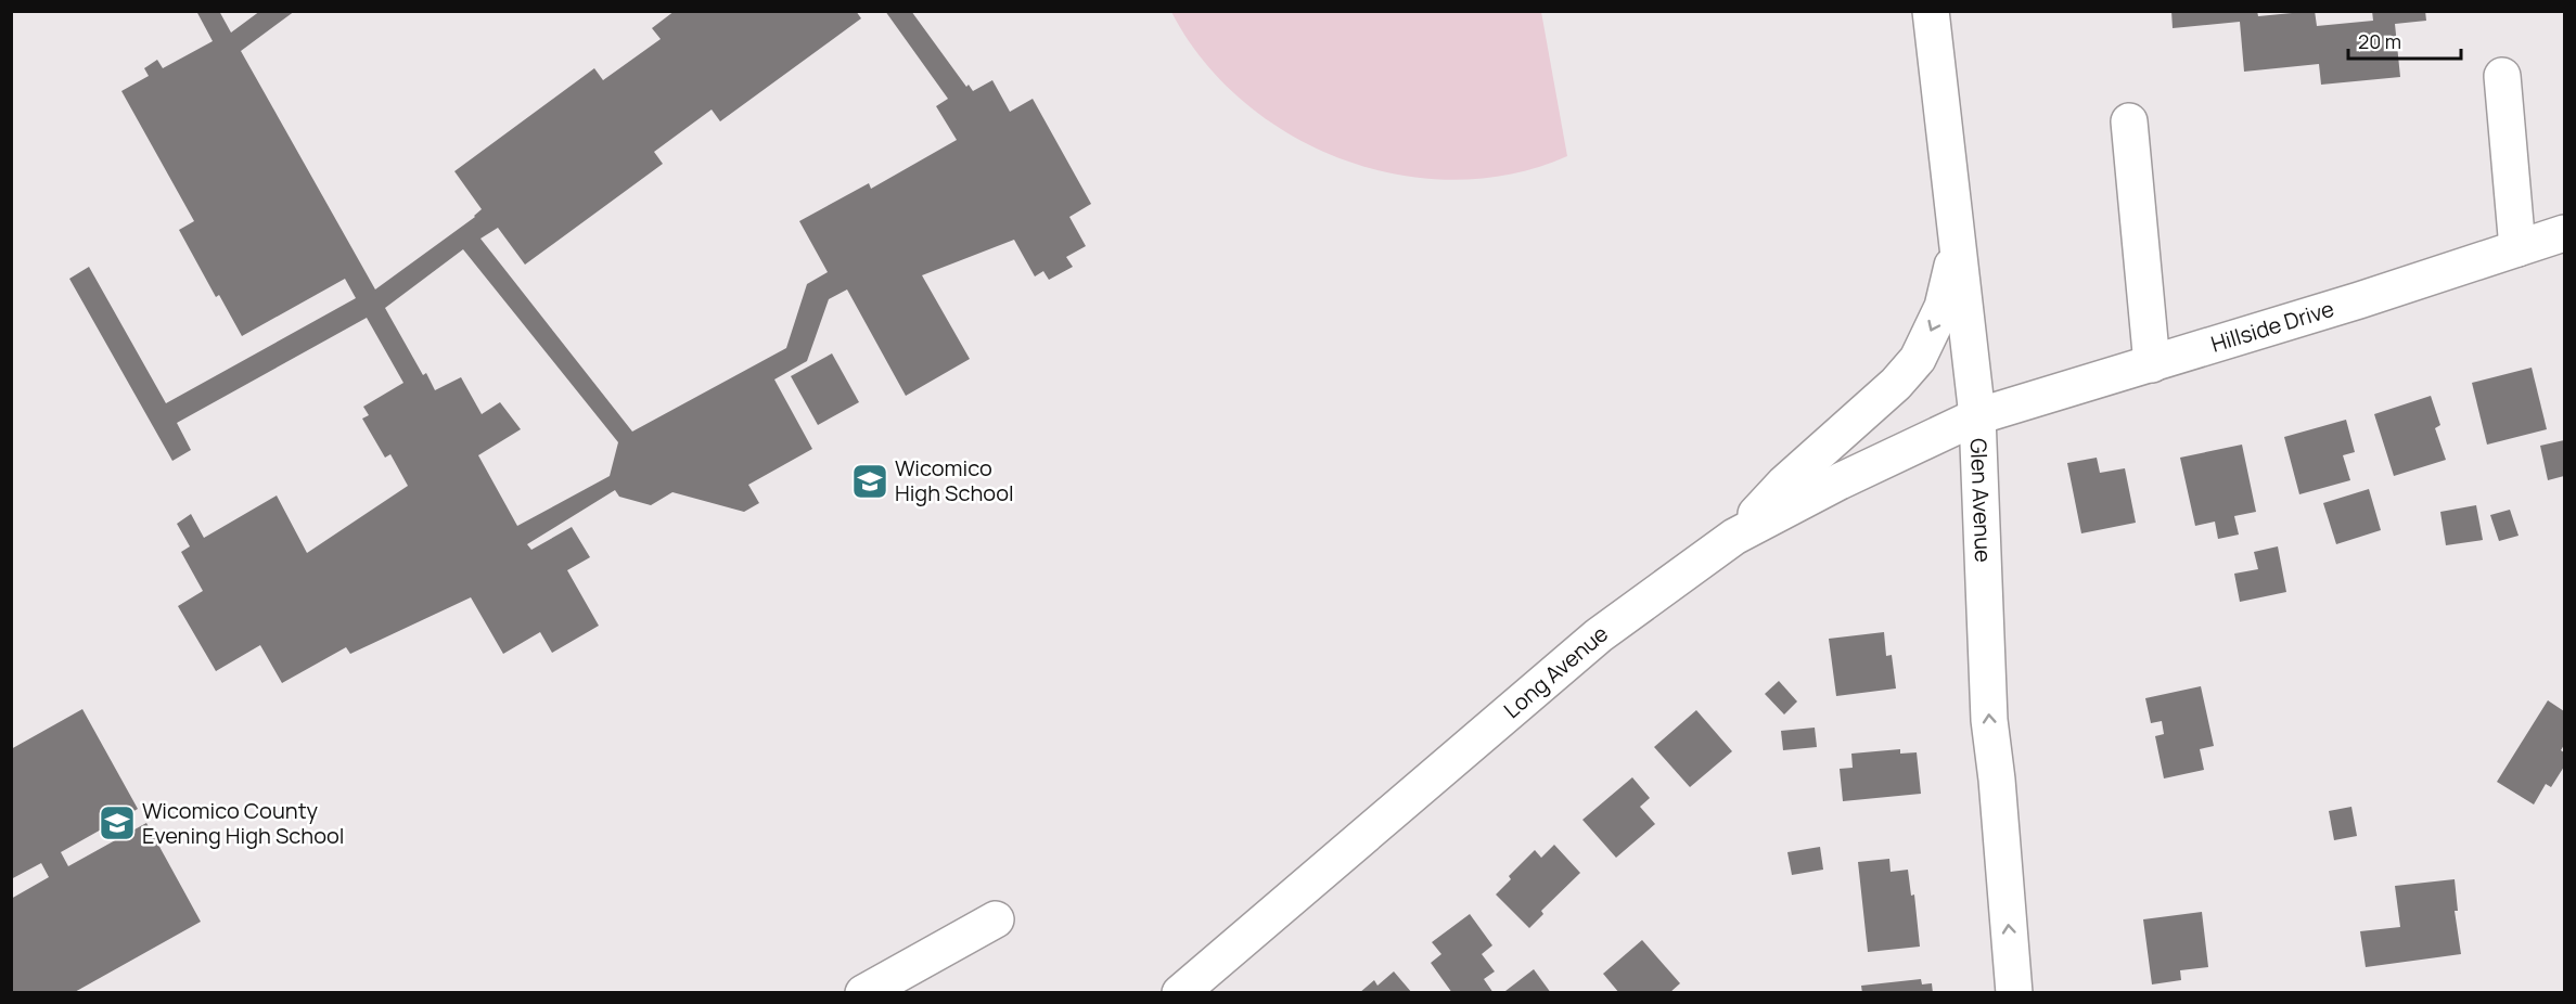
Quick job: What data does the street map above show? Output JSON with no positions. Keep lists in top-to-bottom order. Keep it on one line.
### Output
{"streets":{"street":["Hillside Drive","Glen Avenue","Long Avenue"]},"crossings":[["Hillside Drive","Glen Avenue"],["Hillside Drive","Long Avenue"],["Glen Avenue","Long Avenue"]],"one_way":["Glen Avenue"],"places":{"school or university":["Wicomico High School","Wicomico County Evening High School"]},"scale_bar":"20 m"}
